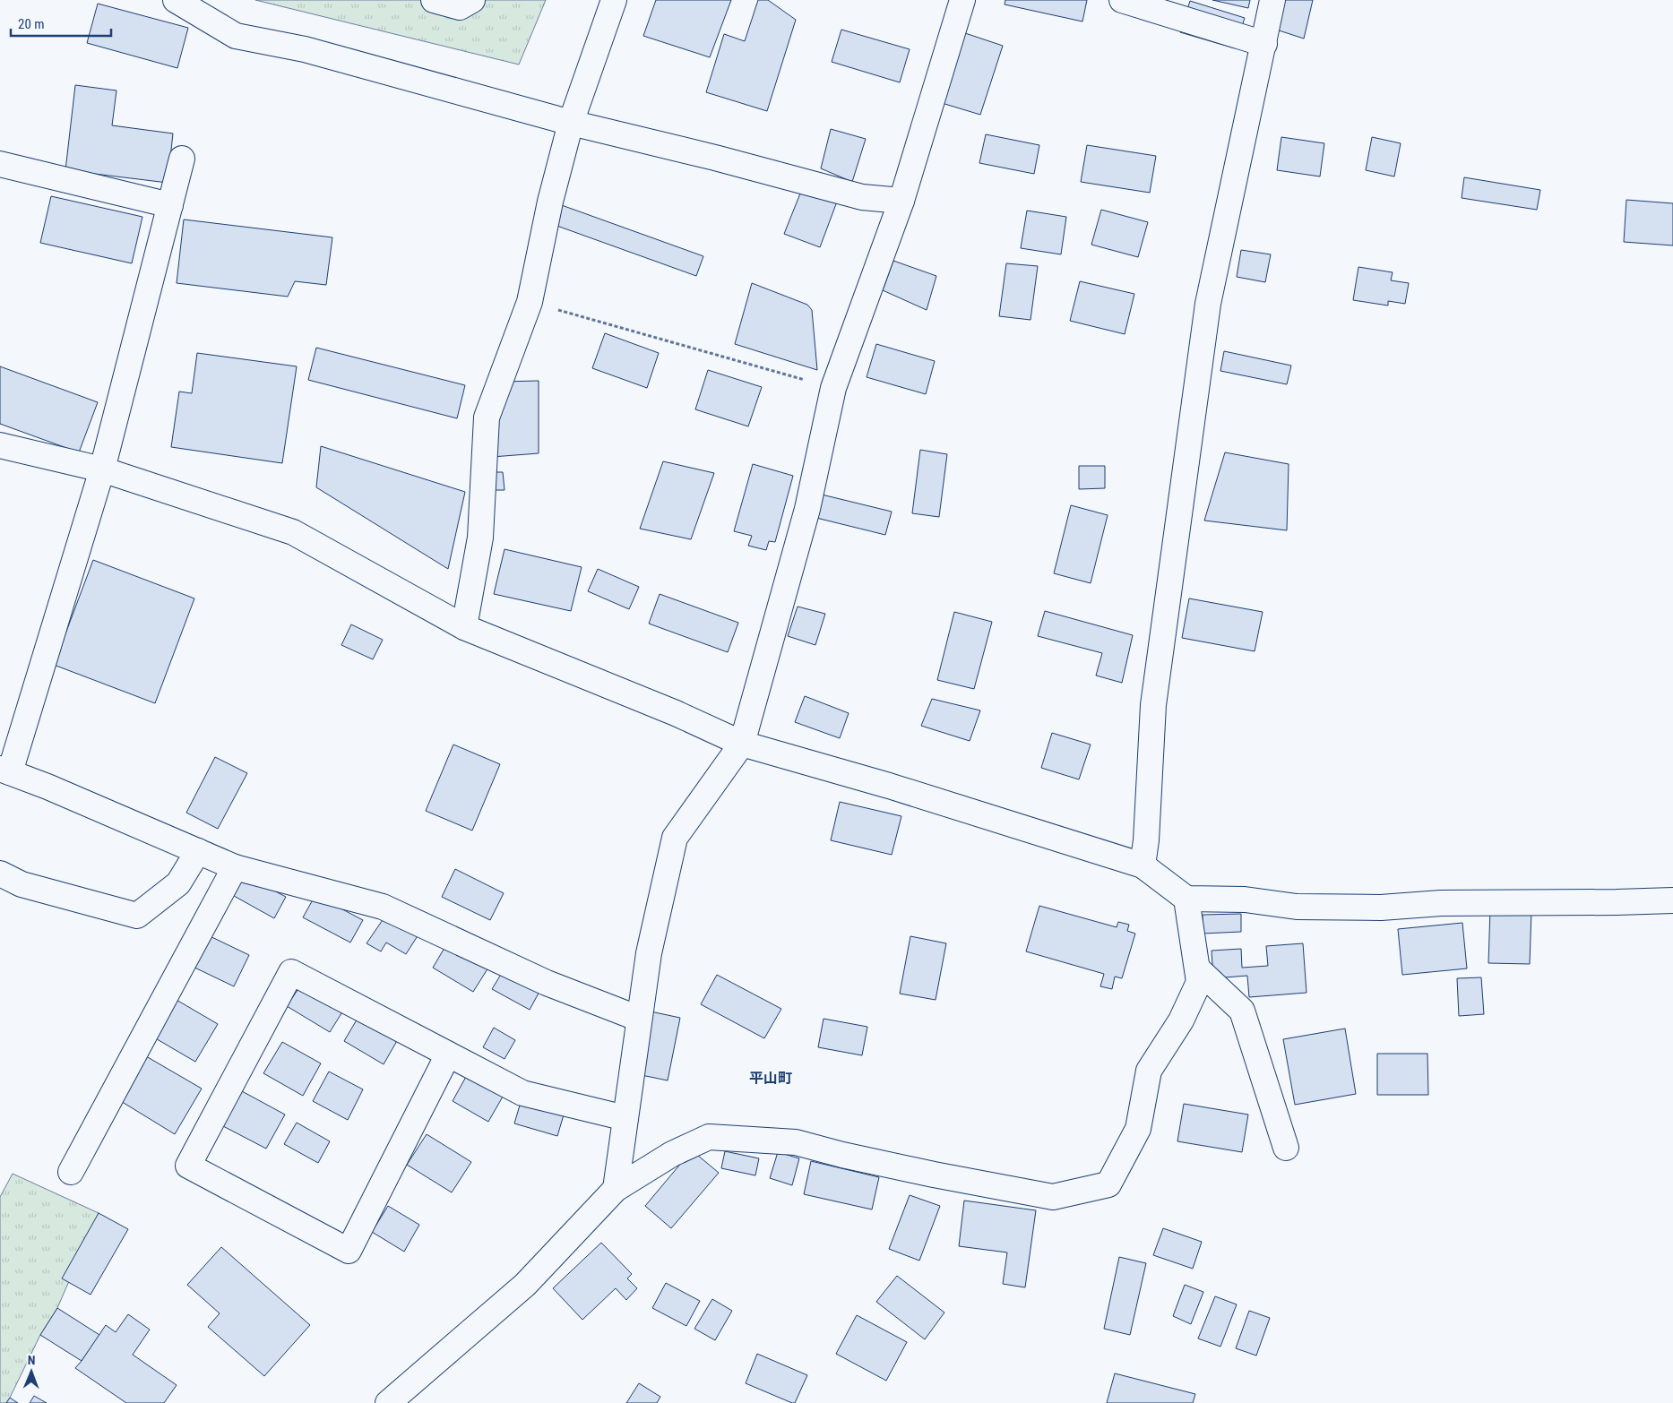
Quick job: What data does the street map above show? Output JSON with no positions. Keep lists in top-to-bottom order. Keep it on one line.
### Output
{"districts":["平山町"],"scale_bar":"20 m","north":"top"}
